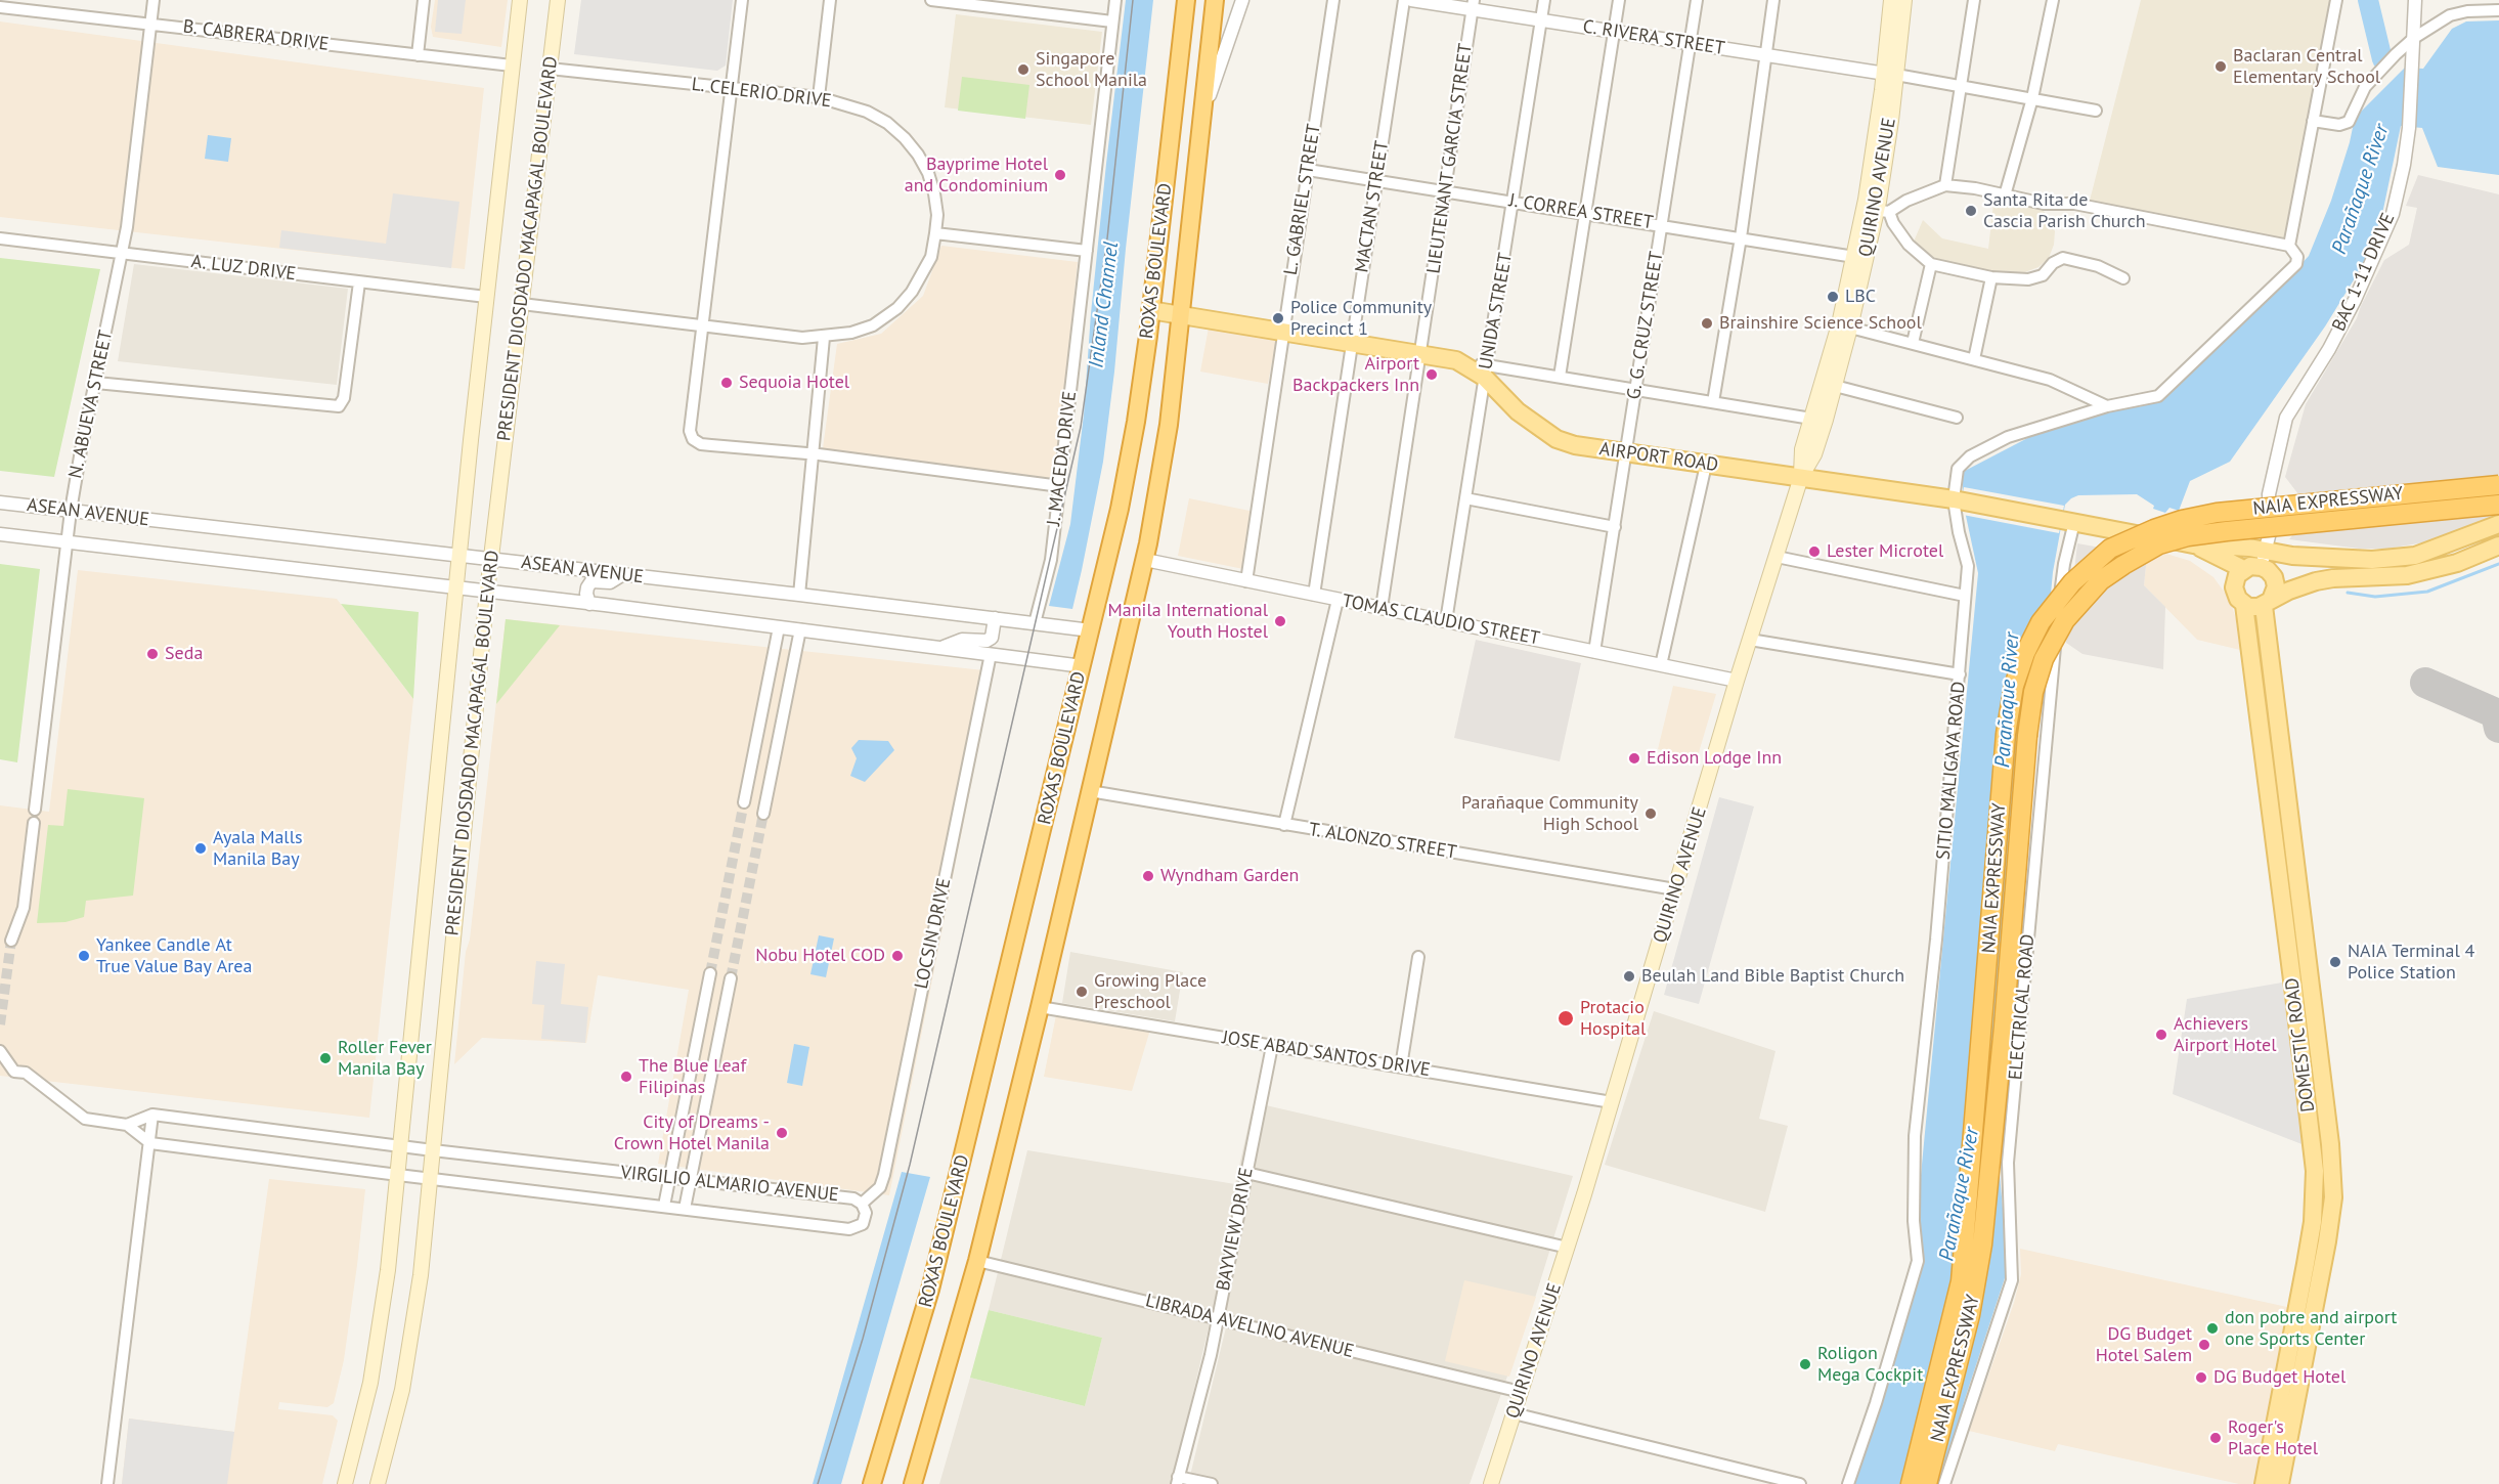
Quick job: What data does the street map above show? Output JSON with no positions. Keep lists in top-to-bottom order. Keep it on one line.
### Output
{"streets":{"highway":["ROXAS BOULEVARD","NAIA EXPRESSWAY"],"main road":["QUIRINO AVENUE","PRESIDENT DIOSDADO MACAPAGAL BOULEVARD","AIRPORT ROAD","DOMESTIC ROAD"],"street":["B. CABRERA DRIVE","C. RIVERA STREET","L. CELERIO DRIVE","LIEUTENANT GARCIA STREET","L. GABRIEL STREET","MACTAN STREET","J. CORREA STREET","A. LUZ DRIVE","BAC 1-11 DRIVE","UNIDA STREET","G. G. CRUZ STREET","N. ABUEVA STREET","J. MACEDA DRIVE","ASEAN AVENUE","TOMAS CLAUDIO STREET","SITIO MALIGAYA ROAD","T. ALONZO STREET","LOCSIN DRIVE","ELECTRICAL ROAD","JOSE ABAD SANTOS DRIVE","VIRGILIO ALMARIO AVENUE","BAYVIEW DRIVE","LIBRADA AVELINO AVENUE"]},"crossings":[["B. CABRERA DRIVE","PRESIDENT DIOSDADO MACAPAGAL BOULEVARD"],["B. CABRERA DRIVE","N. ABUEVA STREET"],["C. RIVERA STREET","LIEUTENANT GARCIA STREET"],["C. RIVERA STREET","QUIRINO AVENUE"],["C. RIVERA STREET","UNIDA STREET"],["C. RIVERA STREET","G. G. CRUZ STREET"],["L. CELERIO DRIVE","PRESIDENT DIOSDADO MACAPAGAL BOULEVARD"],["LIEUTENANT GARCIA STREET","J. CORREA STREET"],["LIEUTENANT GARCIA STREET","AIRPORT ROAD"],["LIEUTENANT GARCIA STREET","TOMAS CLAUDIO STREET"],["QUIRINO AVENUE","J. CORREA STREET"],["QUIRINO AVENUE","AIRPORT ROAD"],["QUIRINO AVENUE","TOMAS CLAUDIO STREET"],["QUIRINO AVENUE","T. ALONZO STREET"],["QUIRINO AVENUE","JOSE ABAD SANTOS DRIVE"],["QUIRINO AVENUE","LIBRADA AVELINO AVENUE"],["L. GABRIEL STREET","J. CORREA STREET"],["L. GABRIEL STREET","AIRPORT ROAD"],["L. GABRIEL STREET","TOMAS CLAUDIO STREET"],["MACTAN STREET","J. CORREA STREET"],["MACTAN STREET","AIRPORT ROAD"],["MACTAN STREET","TOMAS CLAUDIO STREET"],["J. CORREA STREET","UNIDA STREET"],["J. CORREA STREET","G. G. CRUZ STREET"],["PRESIDENT DIOSDADO MACAPAGAL BOULEVARD","A. LUZ DRIVE"],["PRESIDENT DIOSDADO MACAPAGAL BOULEVARD","ASEAN AVENUE"],["PRESIDENT DIOSDADO MACAPAGAL BOULEVARD","VIRGILIO ALMARIO AVENUE"],["ROXAS BOULEVARD","AIRPORT ROAD"],["ROXAS BOULEVARD","ASEAN AVENUE"],["ROXAS BOULEVARD","TOMAS CLAUDIO STREET"],["ROXAS BOULEVARD","T. ALONZO STREET"],["ROXAS BOULEVARD","JOSE ABAD SANTOS DRIVE"],["ROXAS BOULEVARD","LIBRADA AVELINO AVENUE"],["A. LUZ DRIVE","N. ABUEVA STREET"],["BAC 1-11 DRIVE","DOMESTIC ROAD"],["UNIDA STREET","AIRPORT ROAD"],["UNIDA STREET","TOMAS CLAUDIO STREET"],["G. G. CRUZ STREET","AIRPORT ROAD"],["G. G. CRUZ STREET","TOMAS CLAUDIO STREET"],["N. ABUEVA STREET","ASEAN AVENUE"],["AIRPORT ROAD","SITIO MALIGAYA ROAD"],["AIRPORT ROAD","ELECTRICAL ROAD"],["J. MACEDA DRIVE","ASEAN AVENUE"],["ASEAN AVENUE","LOCSIN DRIVE"],["LOCSIN DRIVE","VIRGILIO ALMARIO AVENUE"],["JOSE ABAD SANTOS DRIVE","BAYVIEW DRIVE"],["BAYVIEW DRIVE","LIBRADA AVELINO AVENUE"]],"water":["Parañaque River","Inland Channel"],"places":["Baclaran Central Elementary School","Singapore School Manila","Bayprime Hotel and Condominium","Santa Rita de Cascia Parish Church","LBC","Police Community Precinct 1","Brainshire Science School","Airport Backpackers Inn","Sequoia Hotel","Lester Microtel","Manila International Youth Hostel","Seda","Edison Lodge Inn","Parañaque Community High School","Ayala Malls Manila Bay","Wyndham Garden","Yankee Candle At True Value Bay Area","Nobu Hotel COD","NAIA Terminal 4 Police Station","Beulah Land Bible Baptist Church","Growing Place Preschool","Protacio Hospital","Achievers Airport Hotel","Roller Fever Manila Bay","The Blue Leaf Filipinas","City of Dreams - Crown Hotel Manila","don pobre and airport one Sports Center","DG Budget Hotel Salem","Roligon Mega Cockpit","DG Budget Hotel","Roger's Place Hotel"]}
